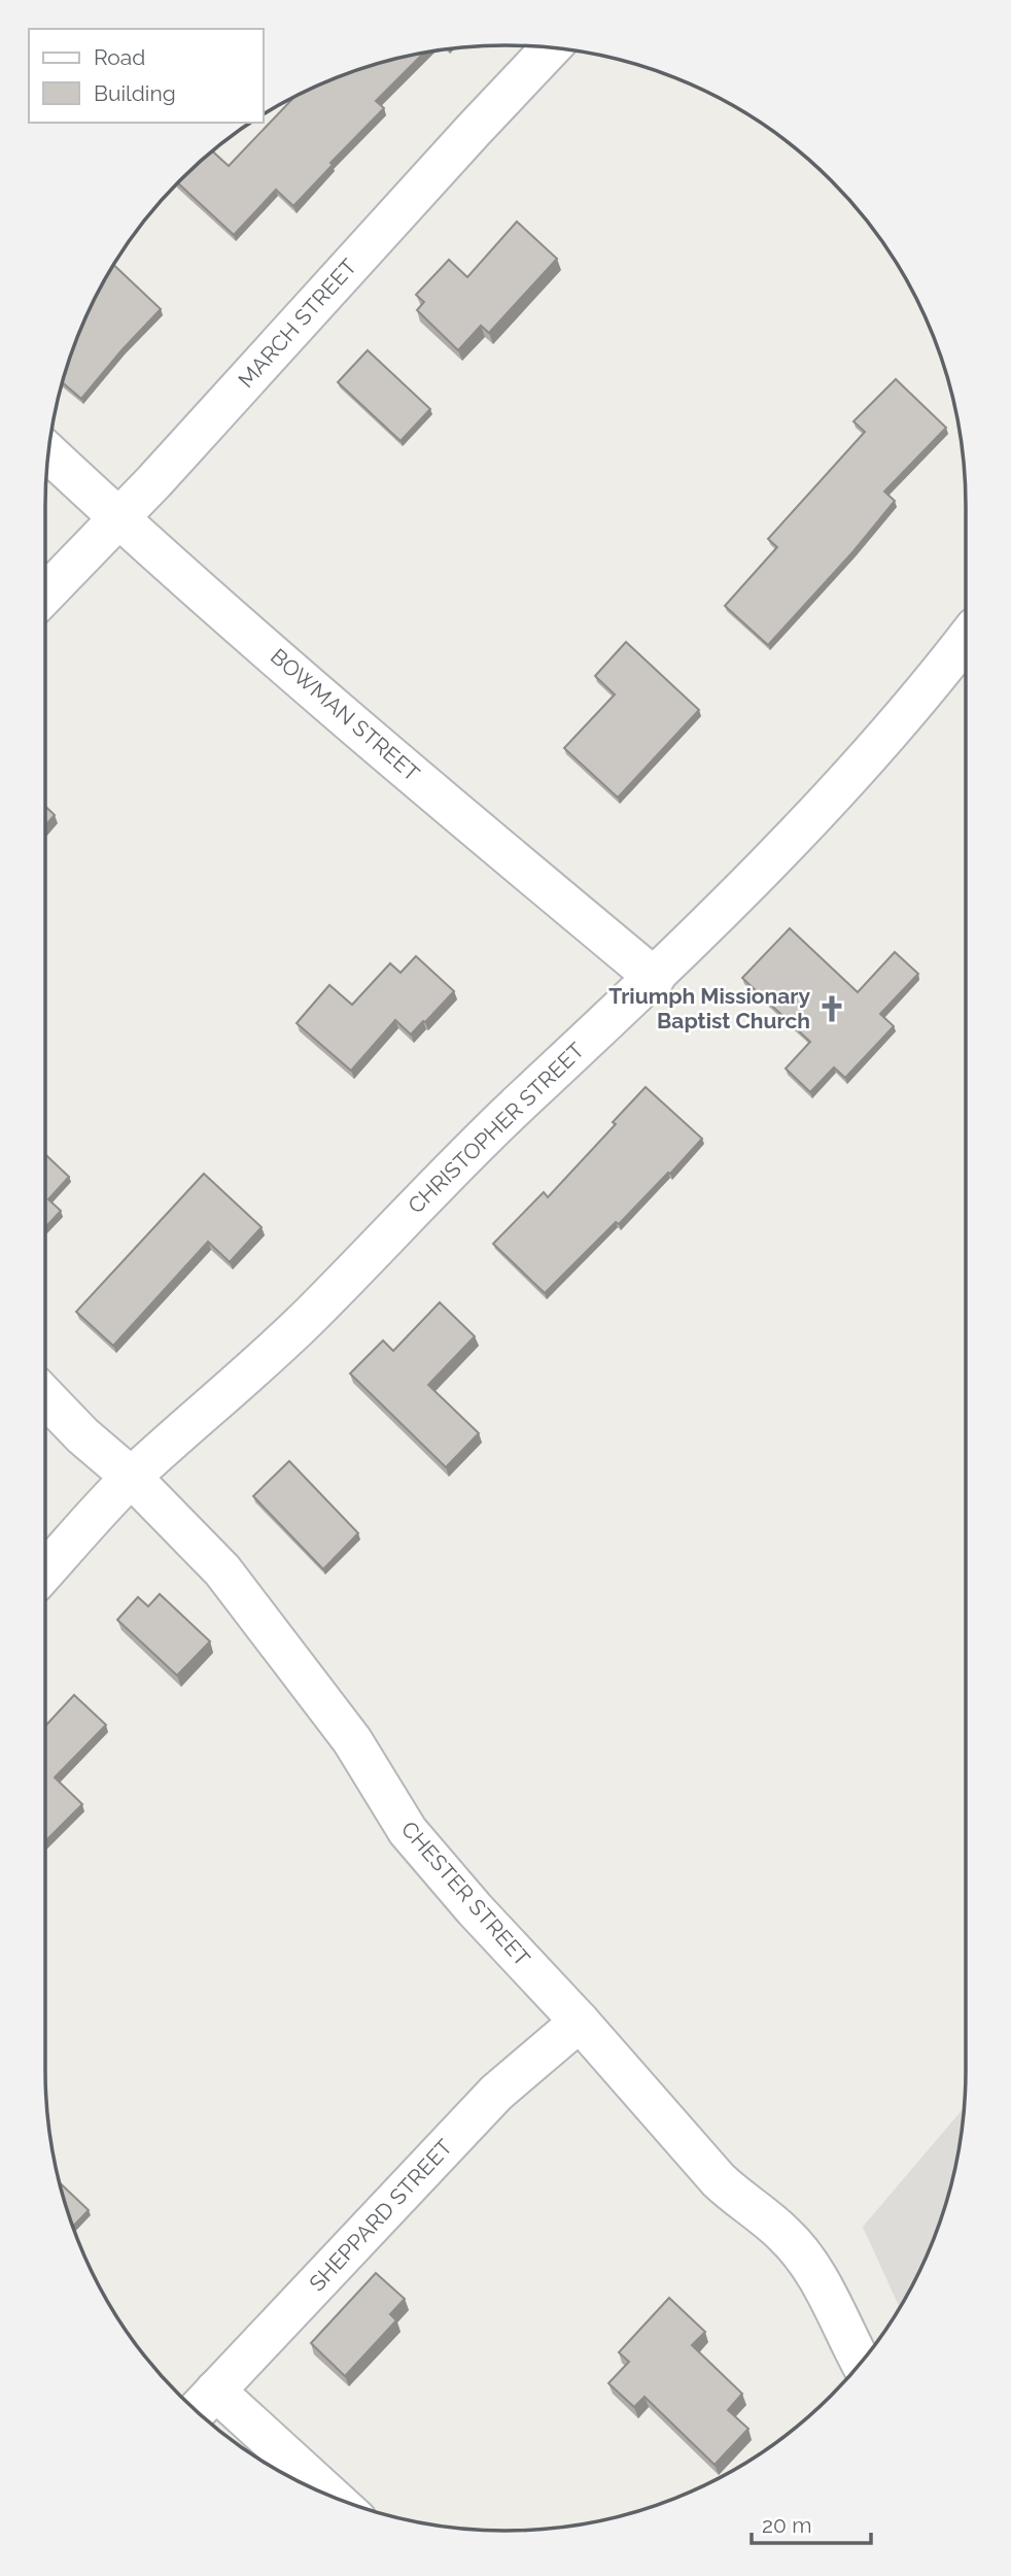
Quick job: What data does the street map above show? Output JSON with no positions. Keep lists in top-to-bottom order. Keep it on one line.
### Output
{"streets":{"street":["MARCH STREET","BOWMAN STREET","CHRISTOPHER STREET","CHESTER STREET","SHEPPARD STREET"]},"crossings":[["MARCH STREET","BOWMAN STREET"],["BOWMAN STREET","CHRISTOPHER STREET"],["CHRISTOPHER STREET","CHESTER STREET"],["CHESTER STREET","SHEPPARD STREET"]],"places":{"church":["Triumph Missionary Baptist Church"]},"legend":["Road","Building"],"scale_bar":"20 m"}
